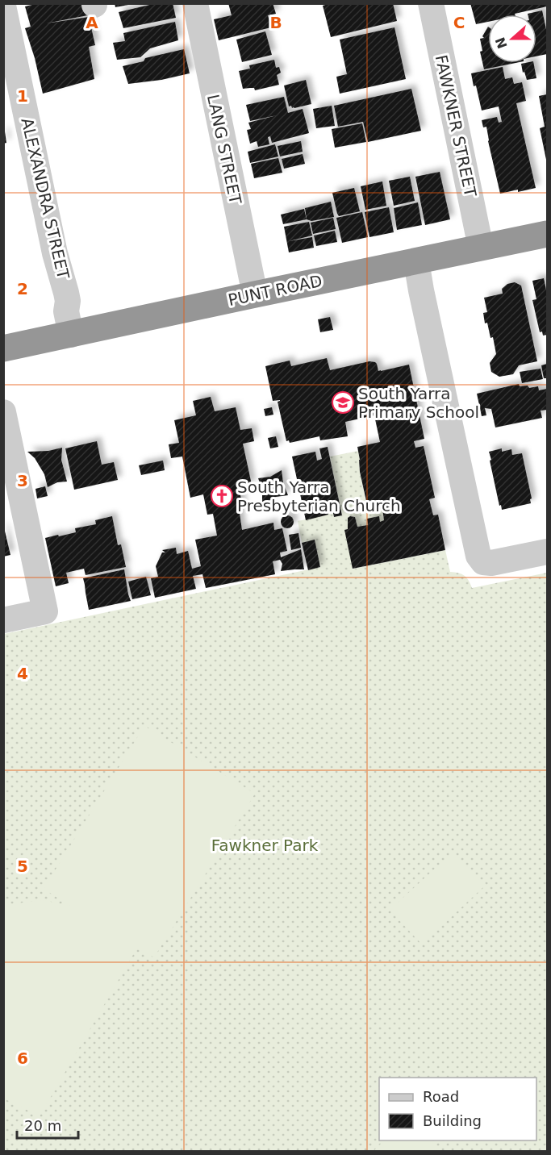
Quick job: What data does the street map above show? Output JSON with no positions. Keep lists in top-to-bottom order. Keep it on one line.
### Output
{"streets":{"highway":["PUNT ROAD"],"street":["FAWKNER STREET","LANG STREET","ALEXANDRA STREET"]},"crossings":[["FAWKNER STREET","PUNT ROAD"],["LANG STREET","PUNT ROAD"],["ALEXANDRA STREET","PUNT ROAD"]],"parks":["Fawkner Park"],"places":{"school or university":["South Yarra Primary School"],"church":["South Yarra Presbyterian Church"]},"legend":["Road","Building"],"scale_bar":"20 m","north":"left","grid":{"columns":["A","B","C"],"rows":["1","2","3","4","5","6"]}}
